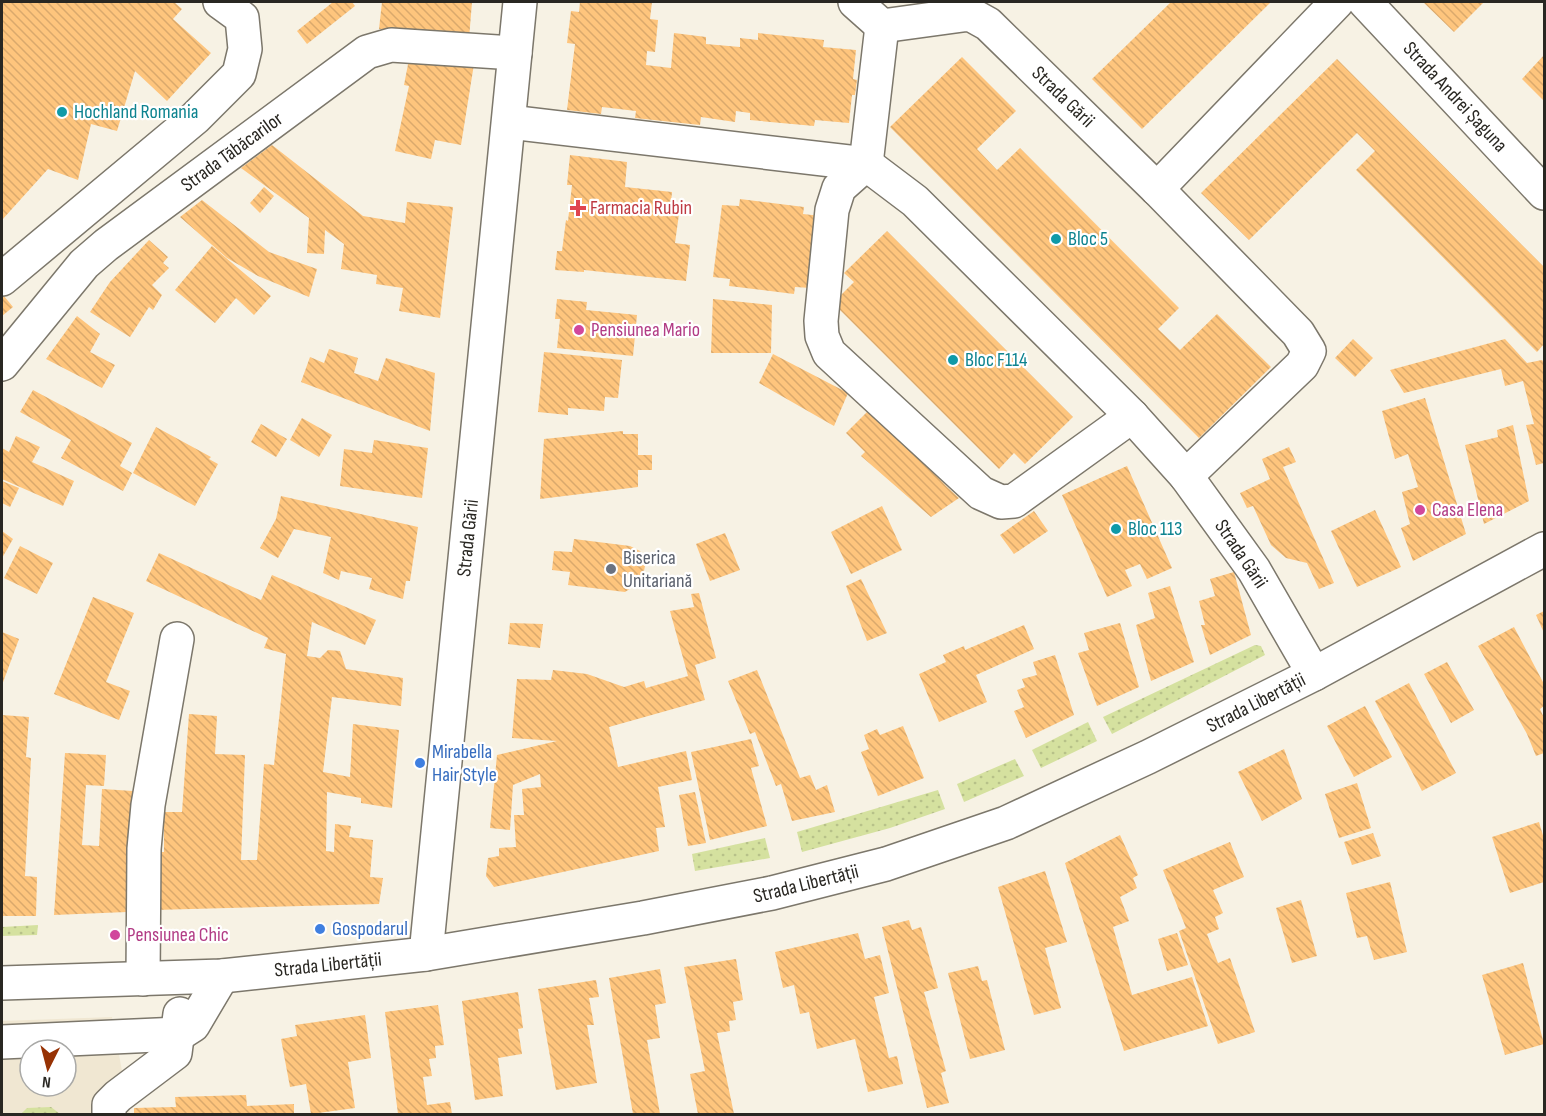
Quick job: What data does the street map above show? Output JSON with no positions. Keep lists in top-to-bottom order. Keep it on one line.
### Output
{"streets":{"street":["Strada Gării","Strada Andrei Șaguna","Strada Tăbăcarilor","Strada Libertății"]},"crossings":[["Strada Gării","Strada Tăbăcarilor"],["Strada Gării","Strada Libertății"]],"places":{"other":["Hochland Romania","Bloc 5","Pensiunea Mario","Bloc F114","Casa Elena","Bloc 113","Biserica Unitariană","Mirabella Hair Style","Gospodarul","Pensiunea Chic"],"health":["Farmacia Rubin"]},"north":"bottom"}
